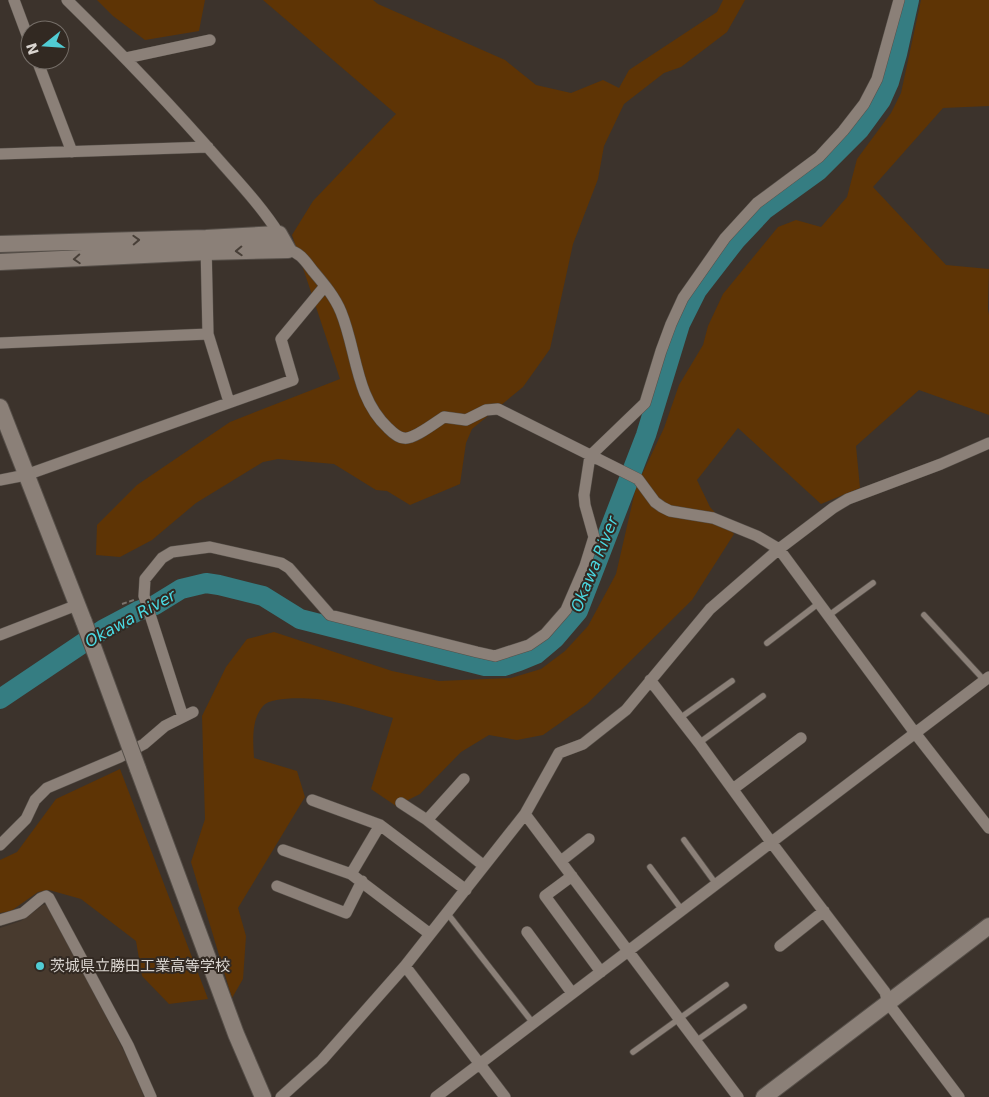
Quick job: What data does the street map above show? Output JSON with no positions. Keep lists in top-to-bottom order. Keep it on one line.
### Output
{"water":["Okawa River"],"places":["茨城県立勝田工業高等学校"],"north":"left"}
